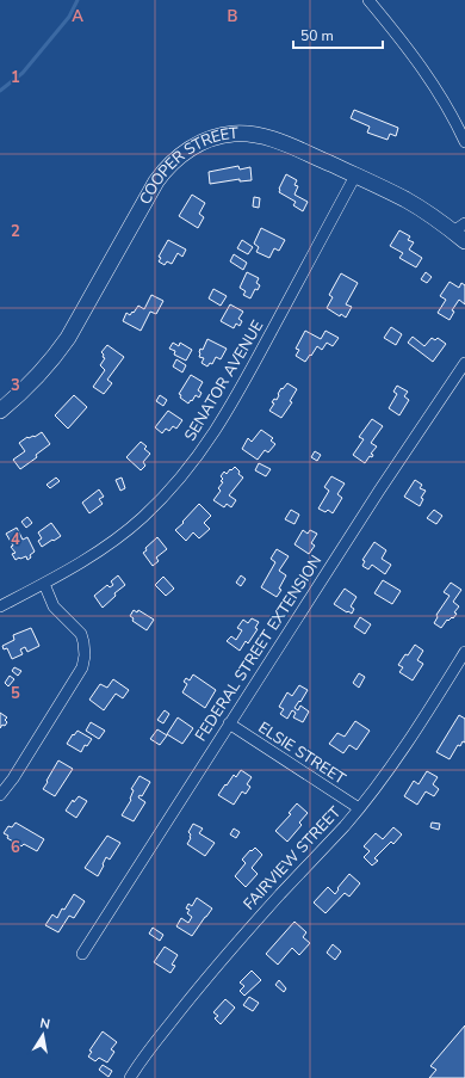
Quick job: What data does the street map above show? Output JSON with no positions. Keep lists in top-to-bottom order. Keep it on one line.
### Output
{"streets":{"street":["COOPER STREET","SENATOR AVENUE","FEDERAL STREET EXTENSION","ELSIE STREET","FAIRVIEW STREET"]},"crossings":[["COOPER STREET","SENATOR AVENUE"],["FEDERAL STREET EXTENSION","ELSIE STREET"],["ELSIE STREET","FAIRVIEW STREET"]],"scale_bar":"50 m","north":"top","grid":{"columns":["A","B"],"rows":["1","2","3","4","5","6"]}}
